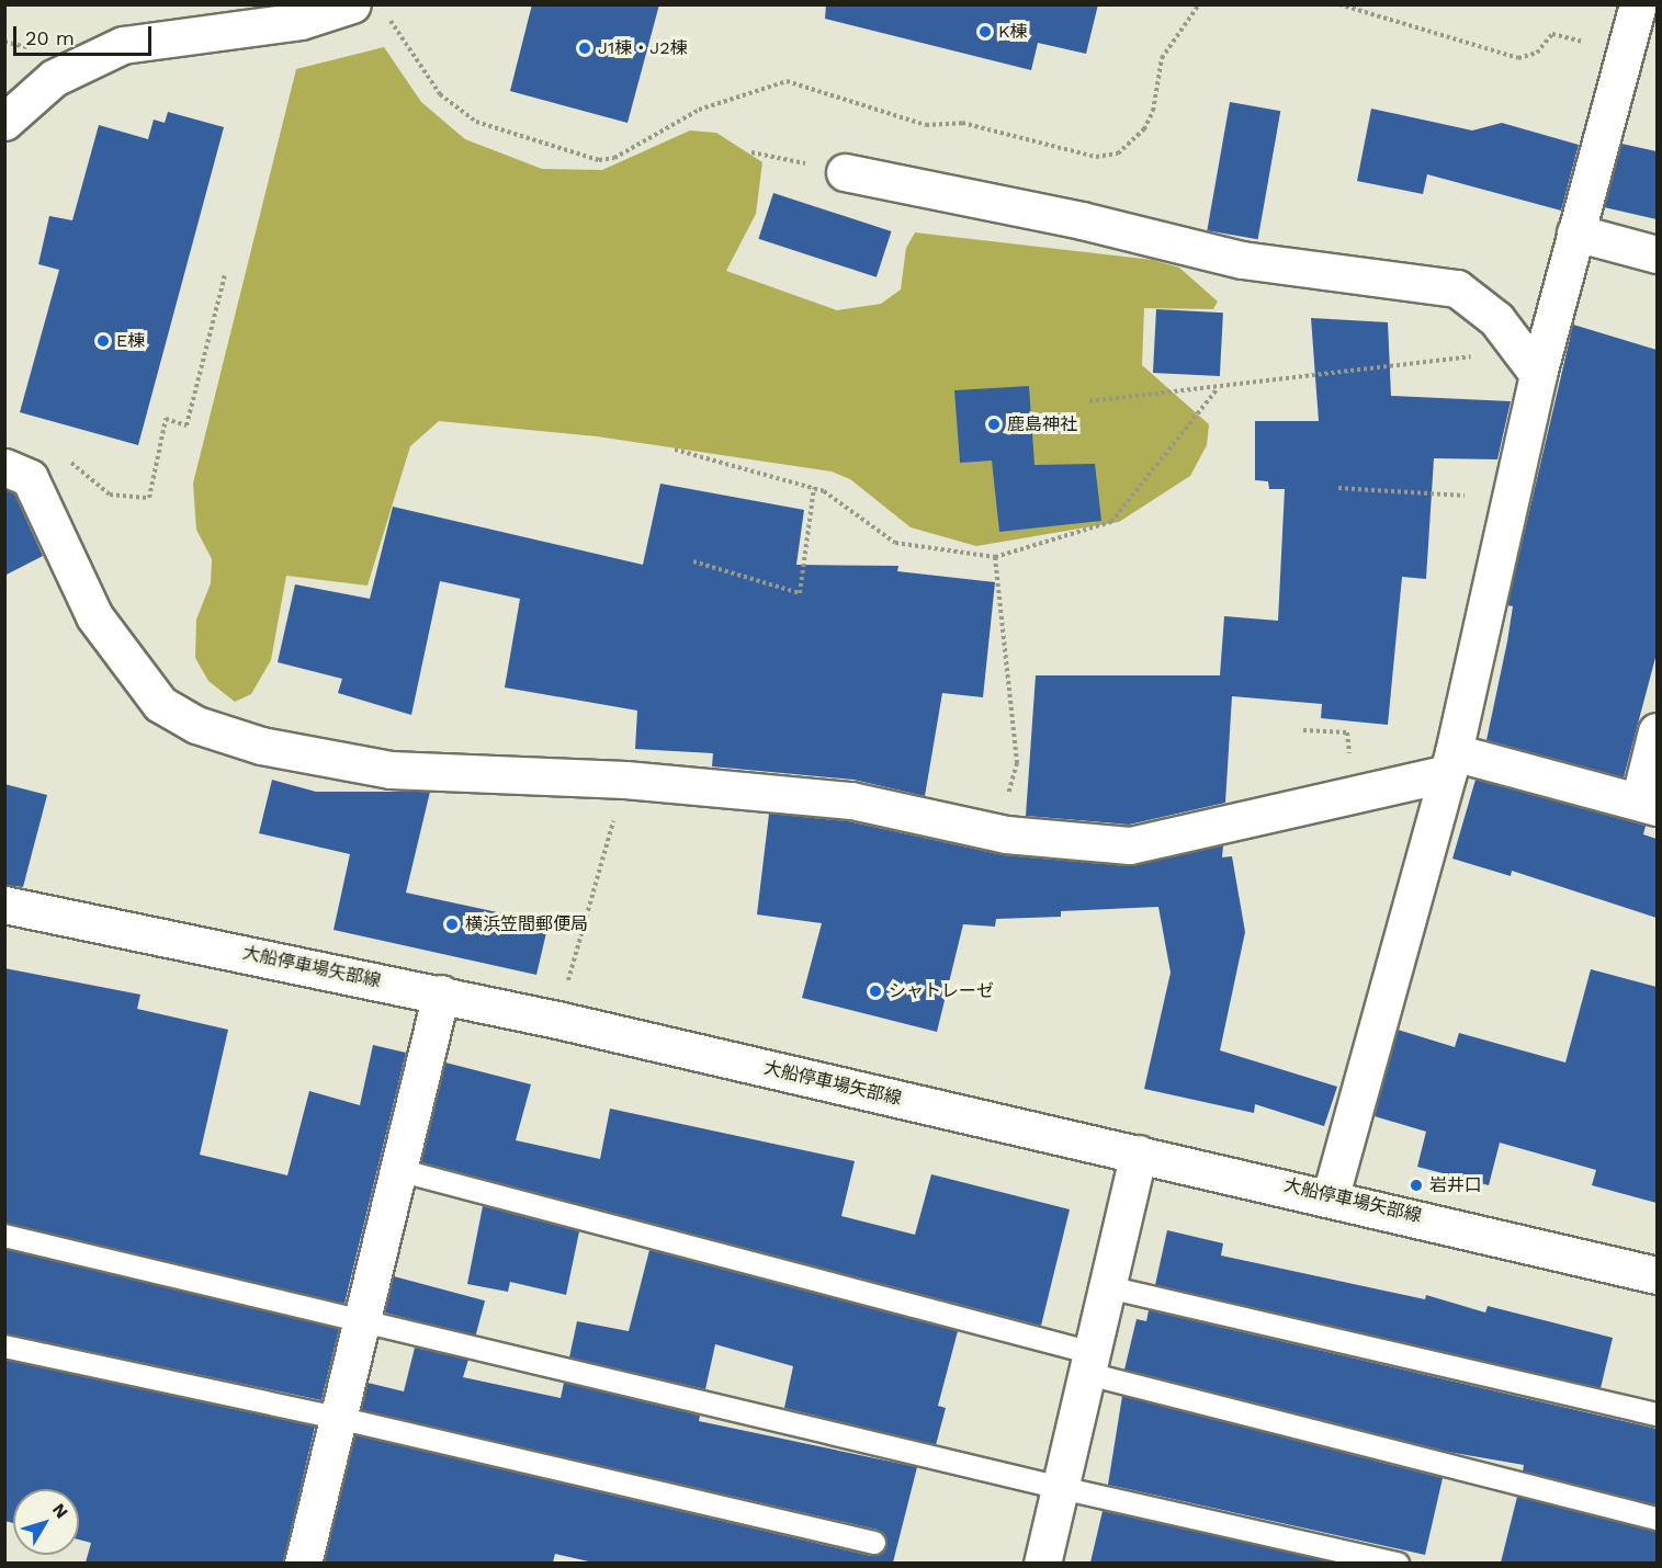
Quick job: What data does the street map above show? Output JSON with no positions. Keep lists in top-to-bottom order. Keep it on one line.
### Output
{"streets":{"street":["大船停車場矢部線"]},"places":["K棟","J1棟・J2棟","E棟","鹿島神社","横浜笠間郵便局","シャトレーゼ","岩井口"],"scale_bar":"20 m","north":"top right"}
